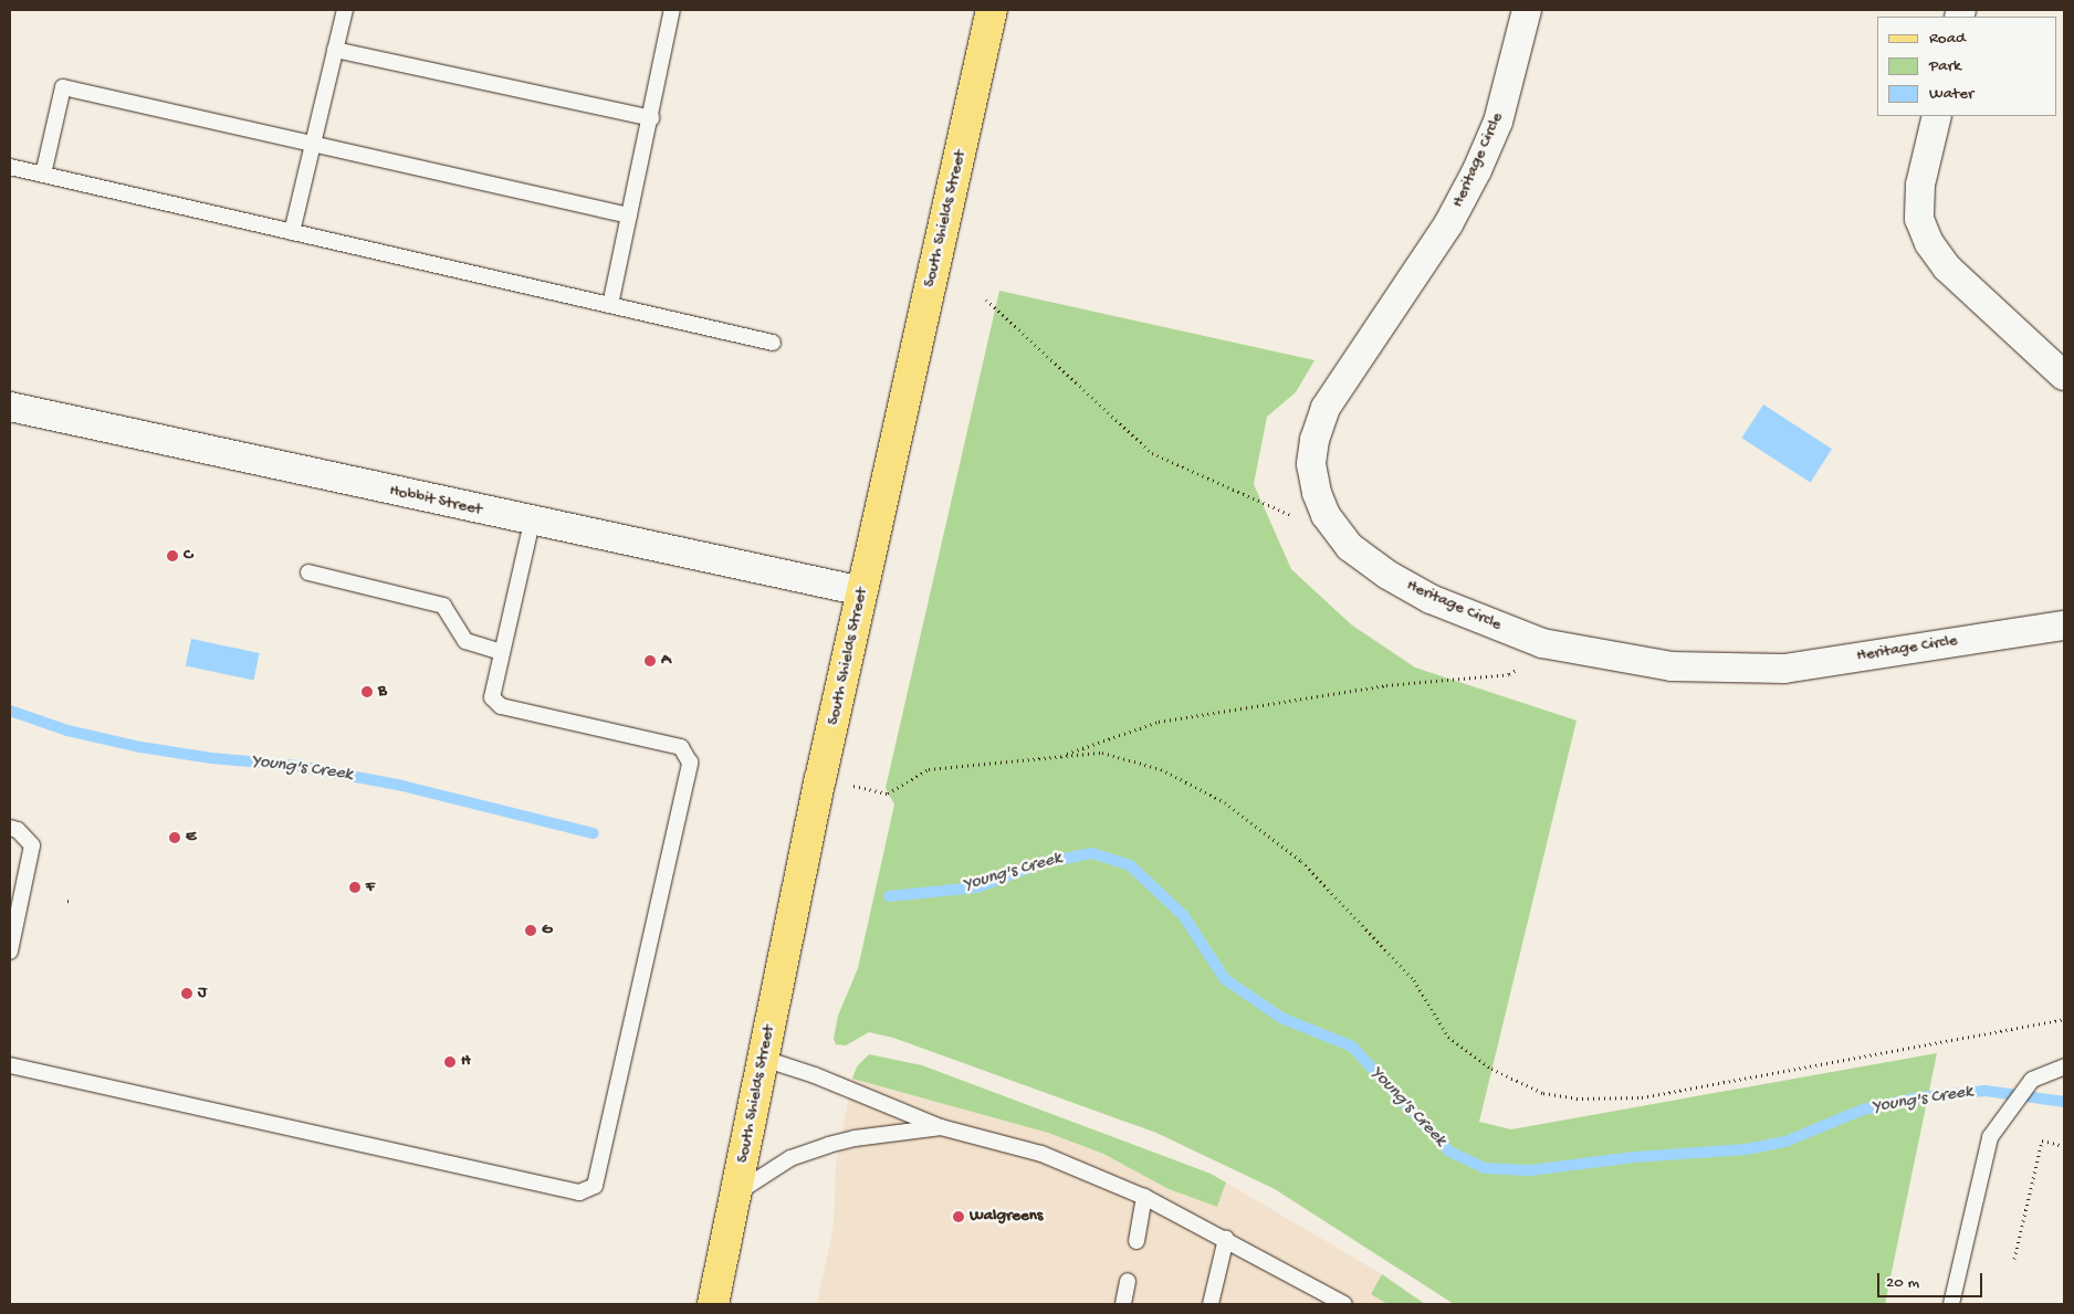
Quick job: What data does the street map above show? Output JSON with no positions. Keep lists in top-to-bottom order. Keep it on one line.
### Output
{"streets":{"main road":["South Shields Street"],"street":["Heritage Circle","Hobbit Street"]},"crossings":[["South Shields Street","Hobbit Street"]],"water":["Young's Creek"],"places":["C","A","B","E","F","G","J","H","Walgreens"],"legend":["Road","Park","Water"],"scale_bar":"20 m"}
